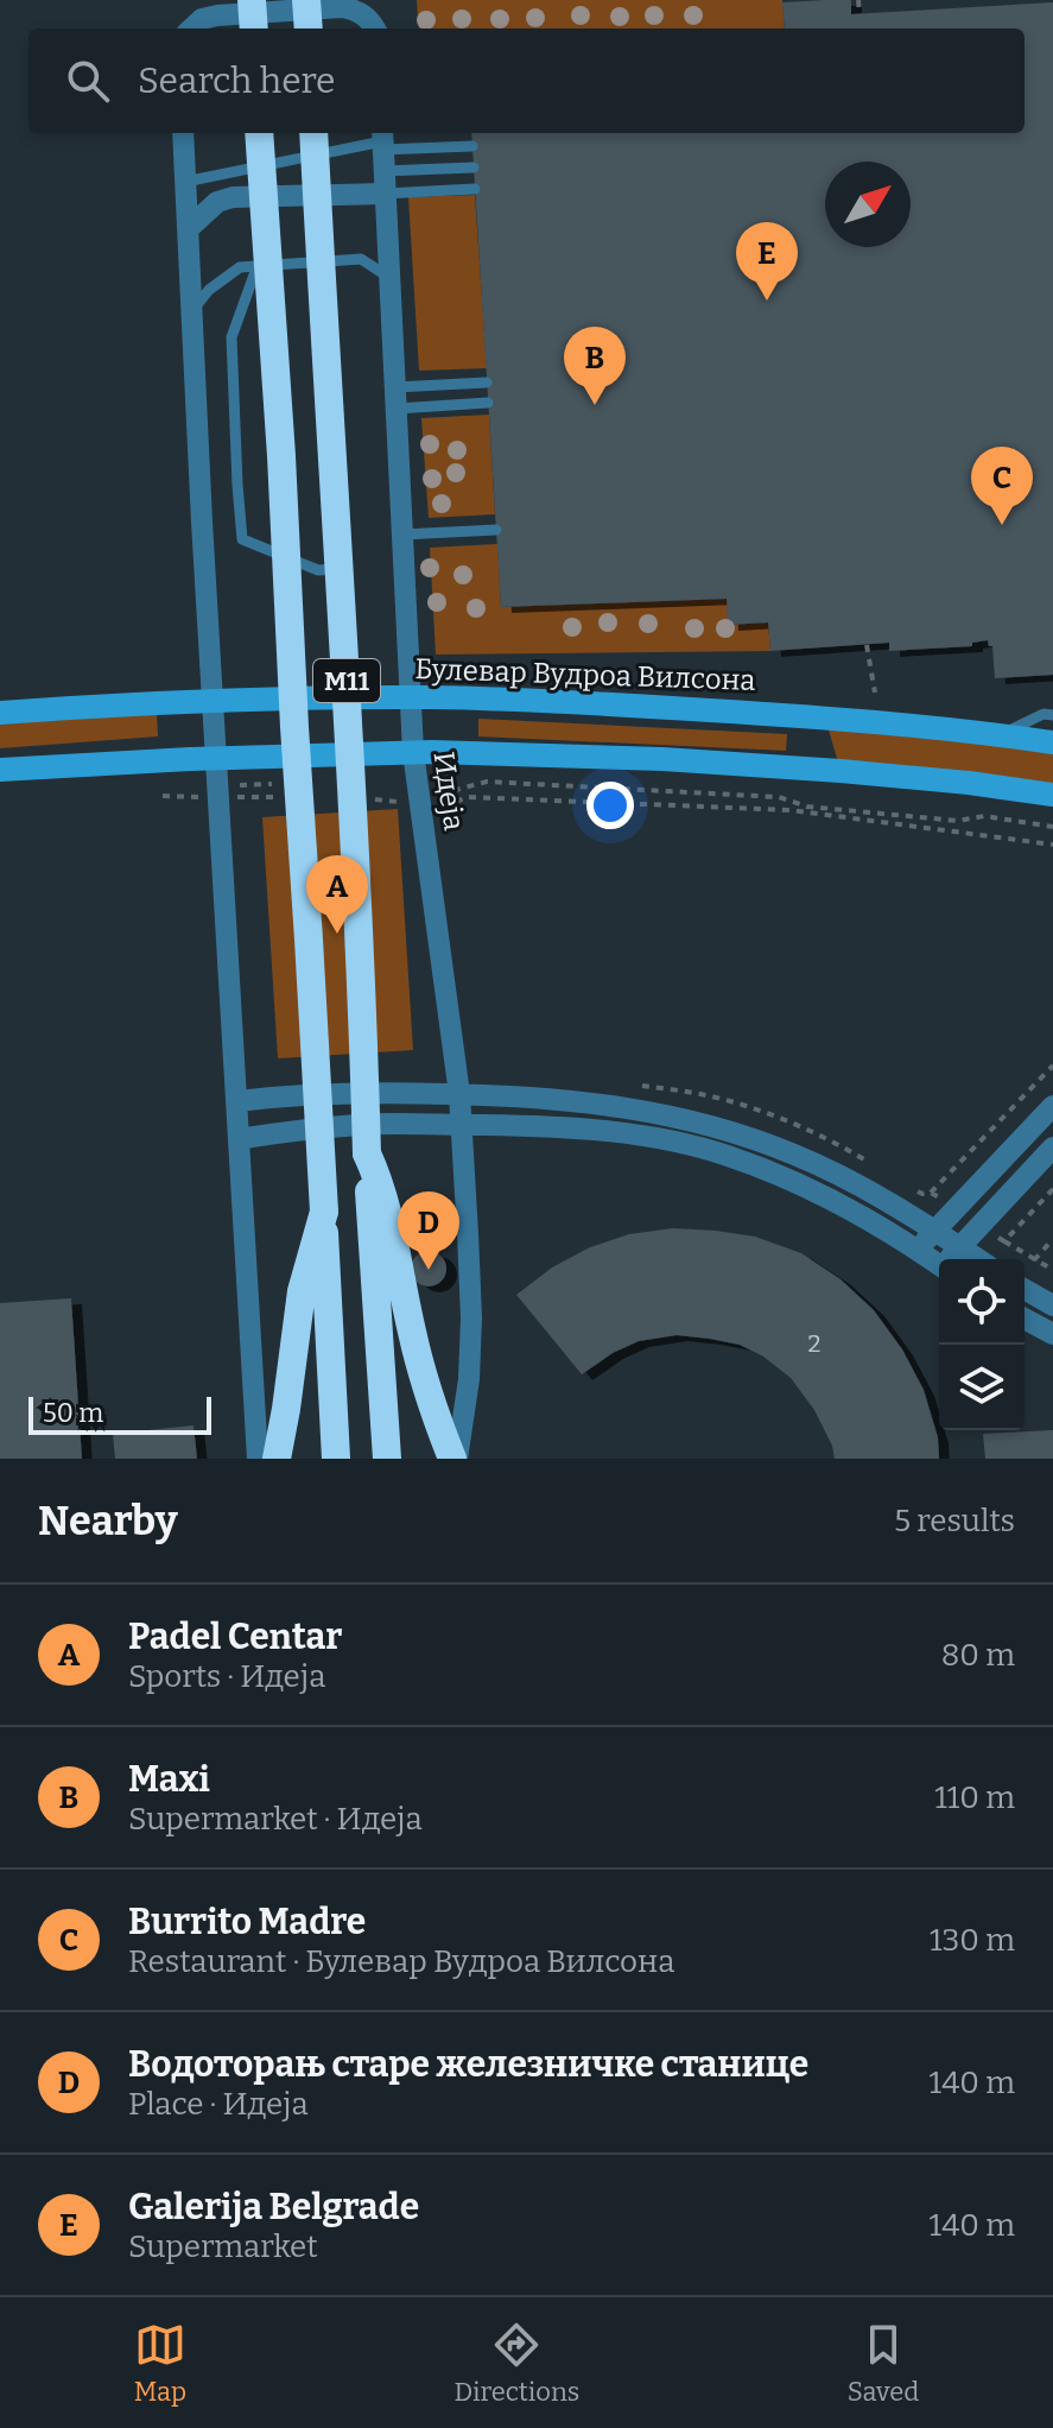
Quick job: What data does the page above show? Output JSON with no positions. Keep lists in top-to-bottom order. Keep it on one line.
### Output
{"streets":{"highway":["M11"],"main road":["Булевар Вудроа Вилсона"],"street":["Идеја"]},"crossings":[["Булевар Вудроа Вилсона","Идеја"]],"house_numbers":["2"],"scale_bar":"50 m","north":"top right","page":{"search":"Search here","pins":["E","B","C","A","D"],"scale":"50 m","heading":["Nearby","5 results"],"list":[{"mark":"A","name":"Padel Centar","note":"Sports · Идеја","value":"80 m"},{"mark":"B","name":"Maxi","note":"Supermarket · Идеја","value":"110 m"},{"mark":"C","name":"Burrito Madre","note":"Restaurant · Булевар Вудроа Вилсона","value":"130 m"},{"mark":"D","name":"Водоторањ старе железничке станице","note":"Place · Идеја","value":"140 m"},{"mark":"E","name":"Galerija Belgrade","note":"Supermarket","value":"140 m"}],"nav":["Map","Directions","Saved"]}}
